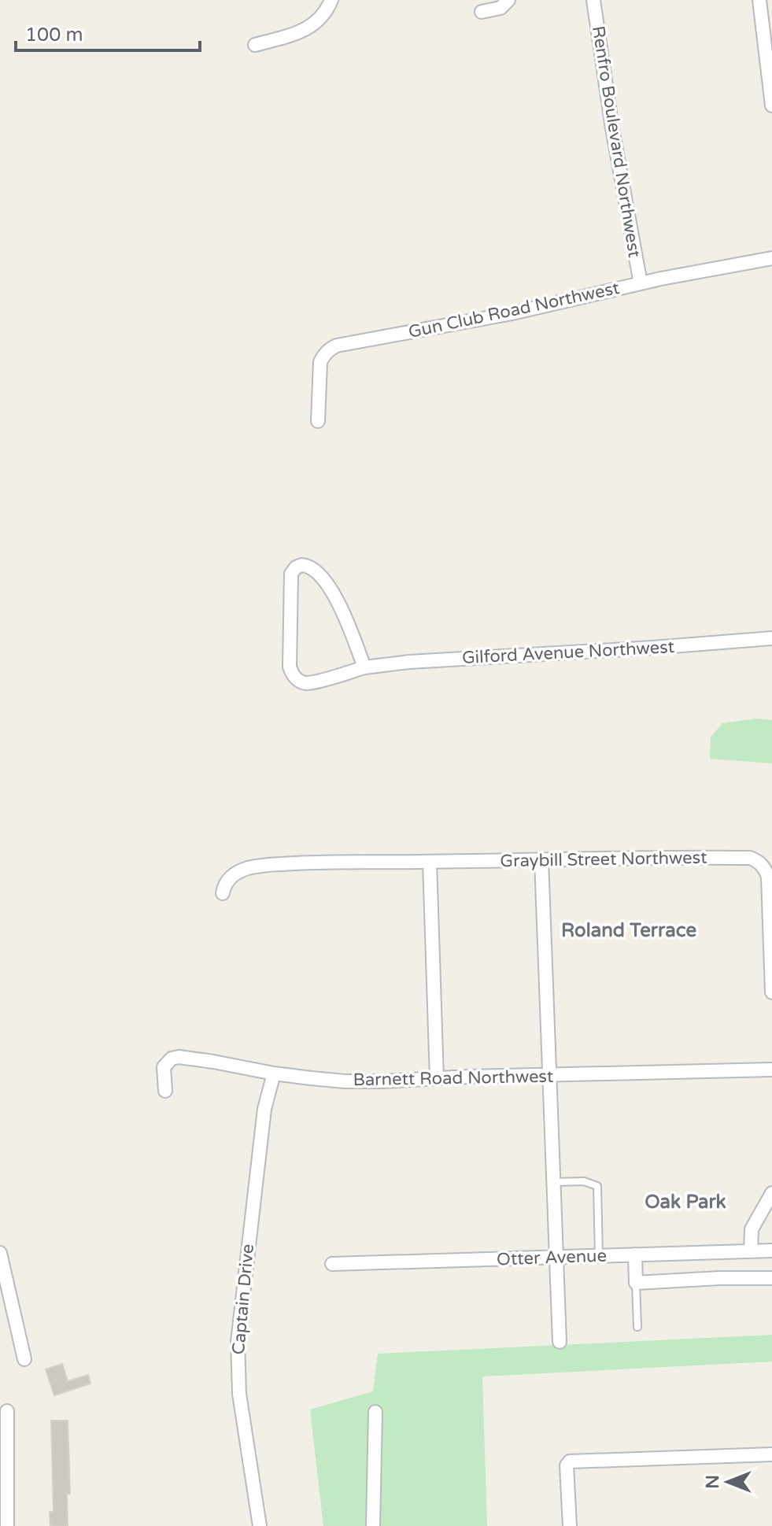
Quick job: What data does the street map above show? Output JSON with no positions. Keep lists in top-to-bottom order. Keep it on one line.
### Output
{"streets":{"street":["Renfro Boulevard Northwest","Gun Club Road Northwest","Gilford Avenue Northwest","Graybill Street Northwest","Barnett Road Northwest","Otter Avenue","Captain Drive"]},"crossings":[["Renfro Boulevard Northwest","Gun Club Road Northwest"],["Barnett Road Northwest","Captain Drive"]],"districts":["Roland Terrace","Oak Park"],"scale_bar":"100 m","north":"left"}
